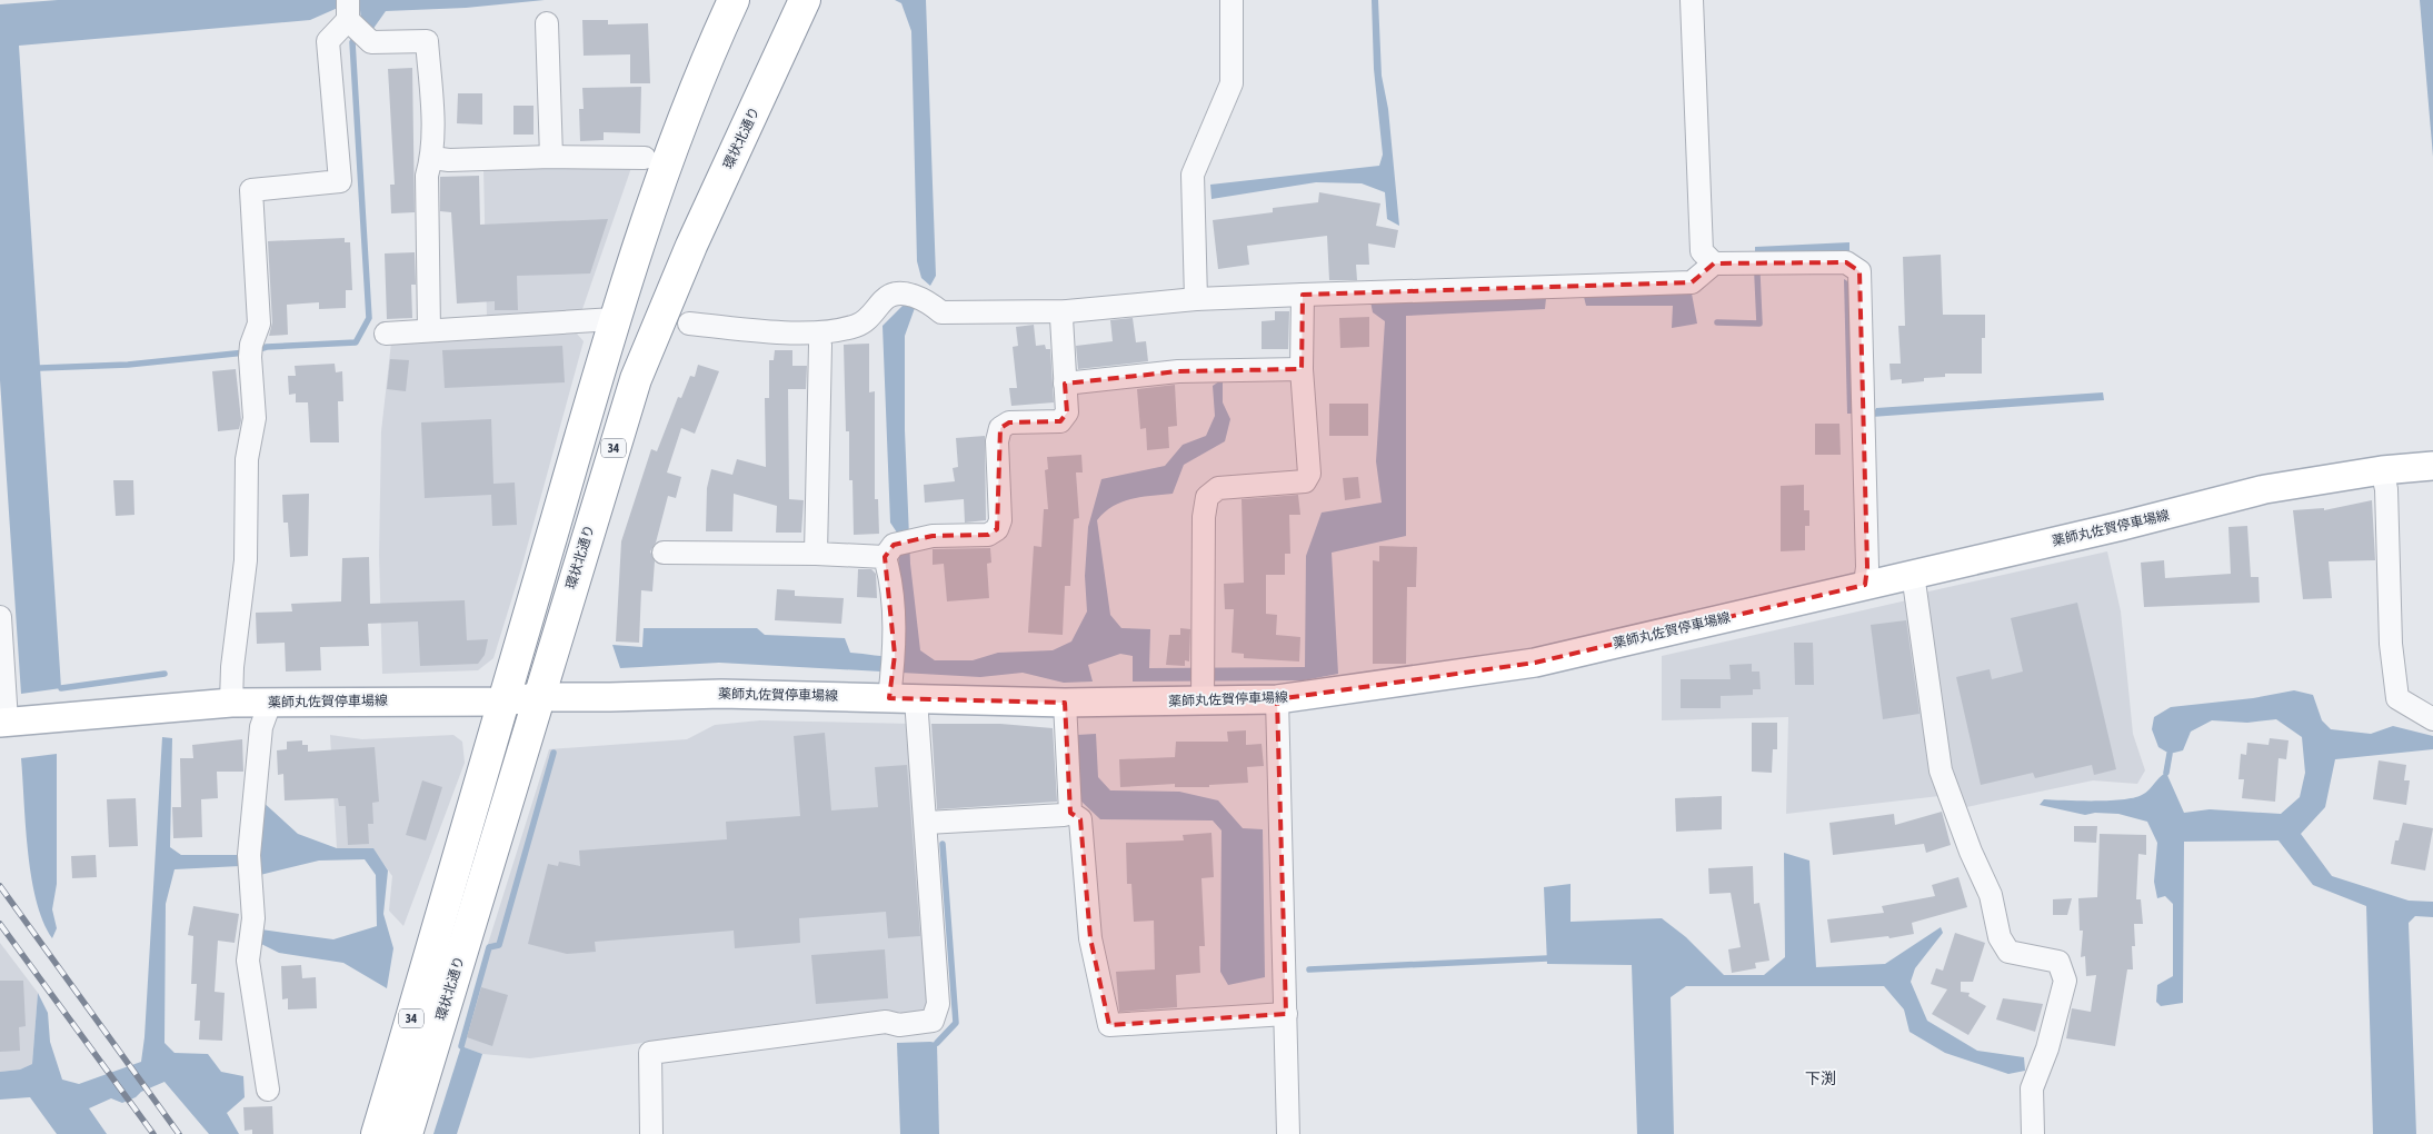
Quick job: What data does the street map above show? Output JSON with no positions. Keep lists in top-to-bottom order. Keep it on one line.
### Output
{"streets":{"highway":["環状北通り","34"],"main road":["薬師丸佐賀停車場線"]},"crossings":[["環状北通り","薬師丸佐賀停車場線"]],"districts":["下渕"]}
